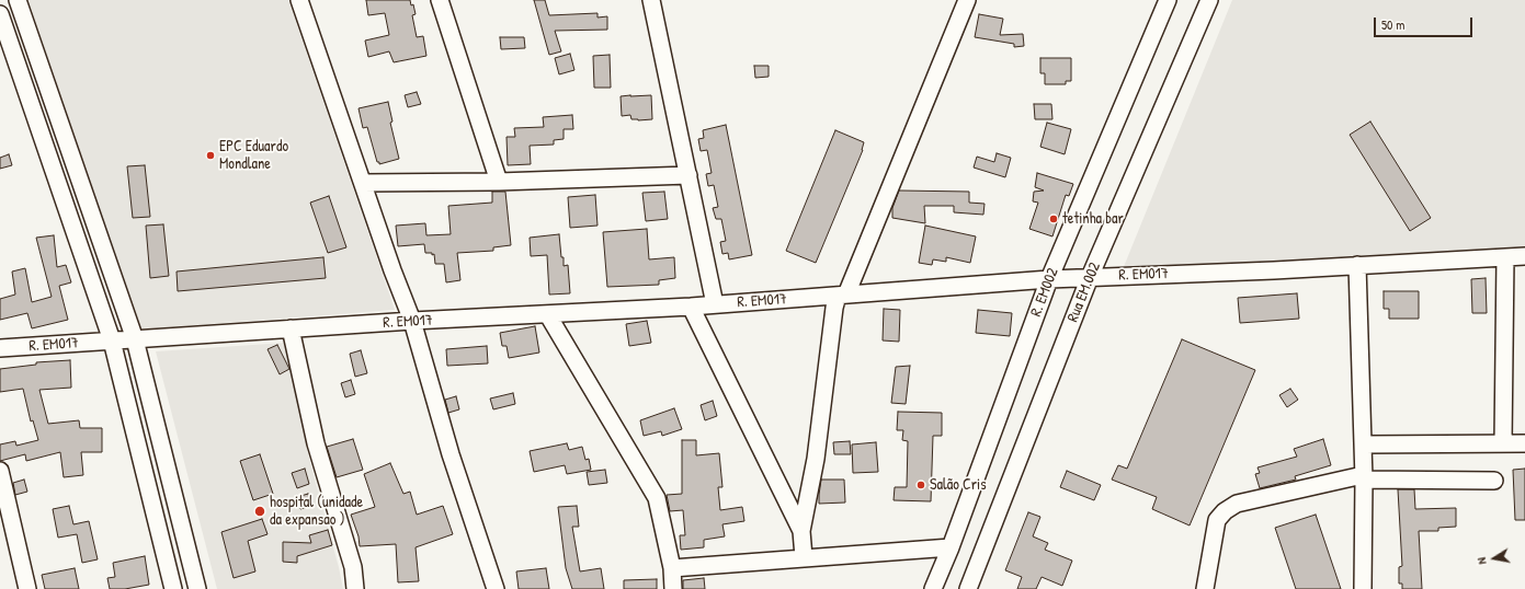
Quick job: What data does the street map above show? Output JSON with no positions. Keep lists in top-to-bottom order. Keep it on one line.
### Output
{"streets":{"street":["R. EM017","R. EM002","Rua EM.002"]},"crossings":[["R. EM017","R. EM002"],["R. EM017","Rua EM.002"]],"places":["EPC Eduardo Mondlane","tetinha bar","Salão Cris","hospital (unidade da expansao )"],"scale_bar":"50 m","north":"left"}
